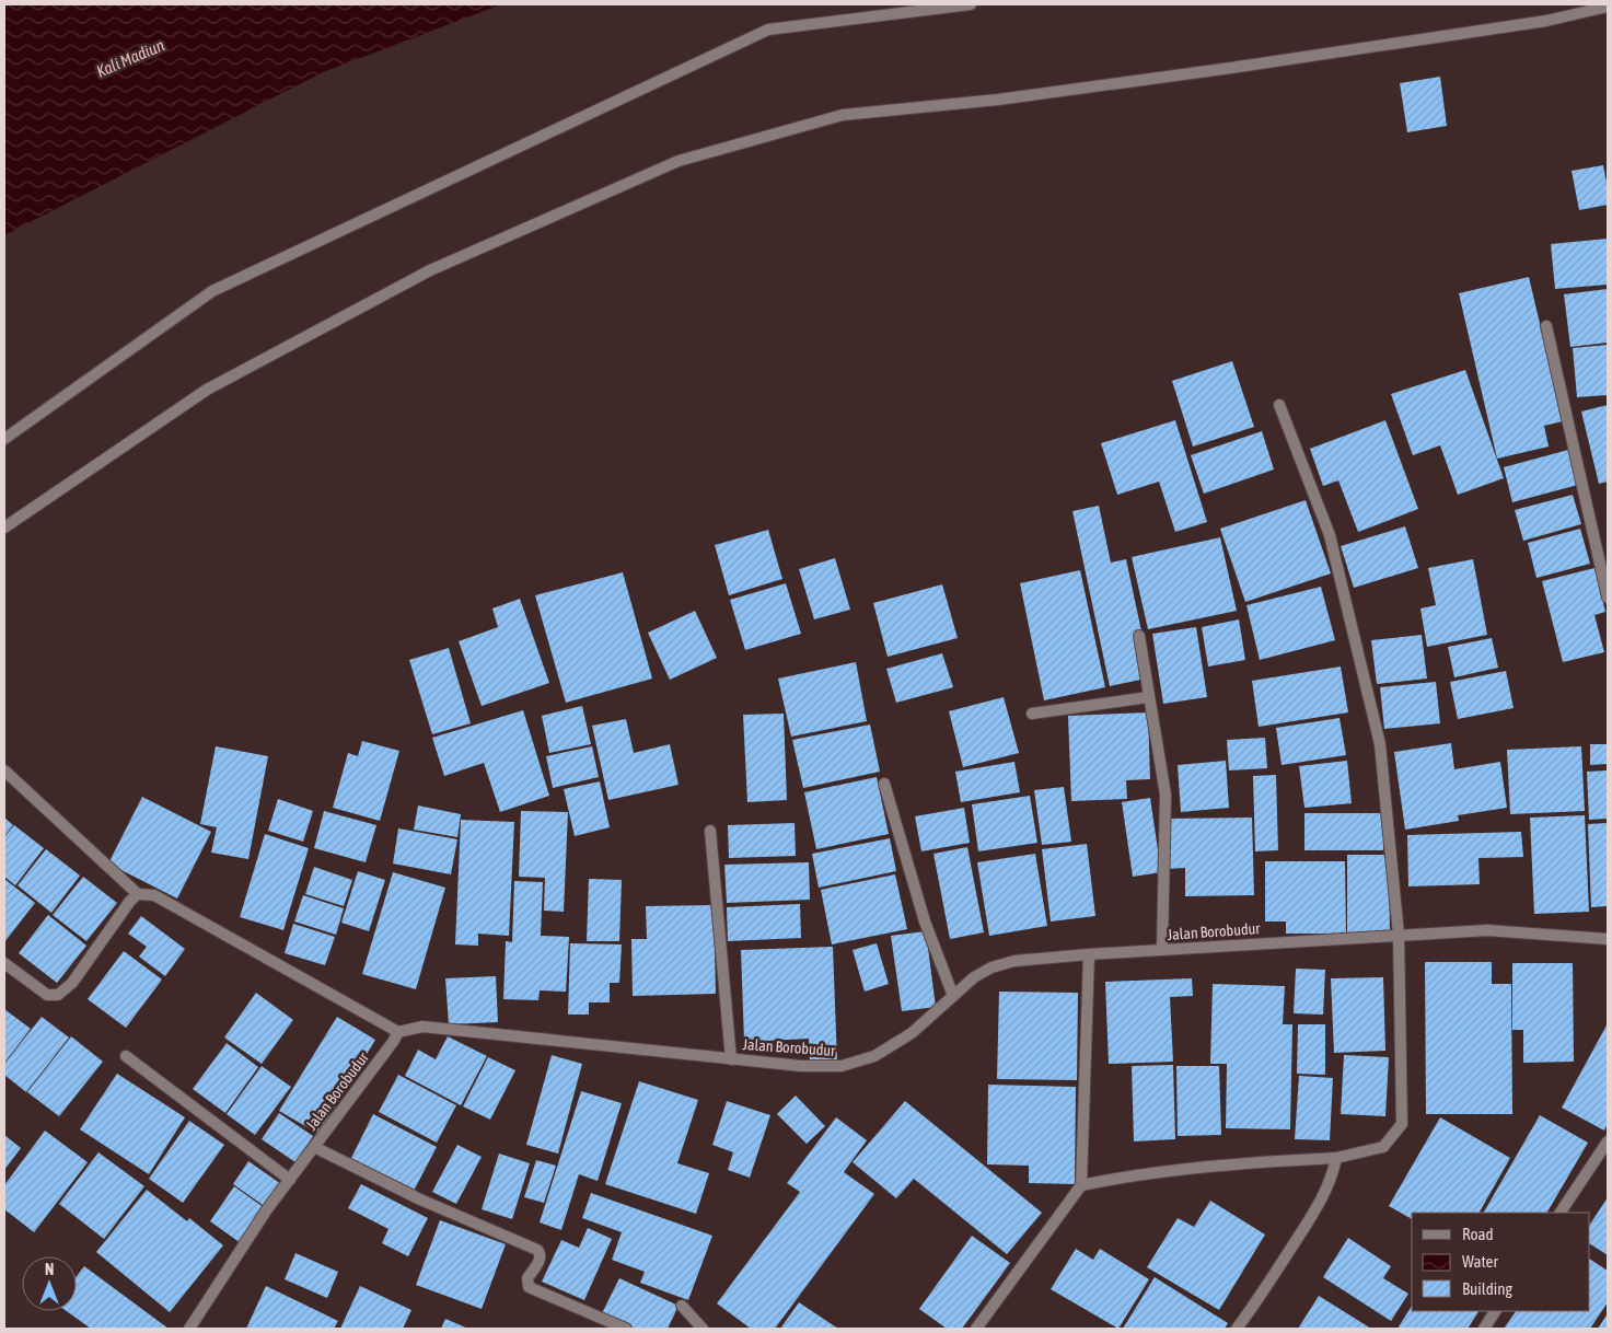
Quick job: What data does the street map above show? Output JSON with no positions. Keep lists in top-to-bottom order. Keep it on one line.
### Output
{"streets":{"street":["Jalan Borobudur"]},"water":["Kali Madiun"],"legend":["Road","Water","Building"],"north":"top"}
